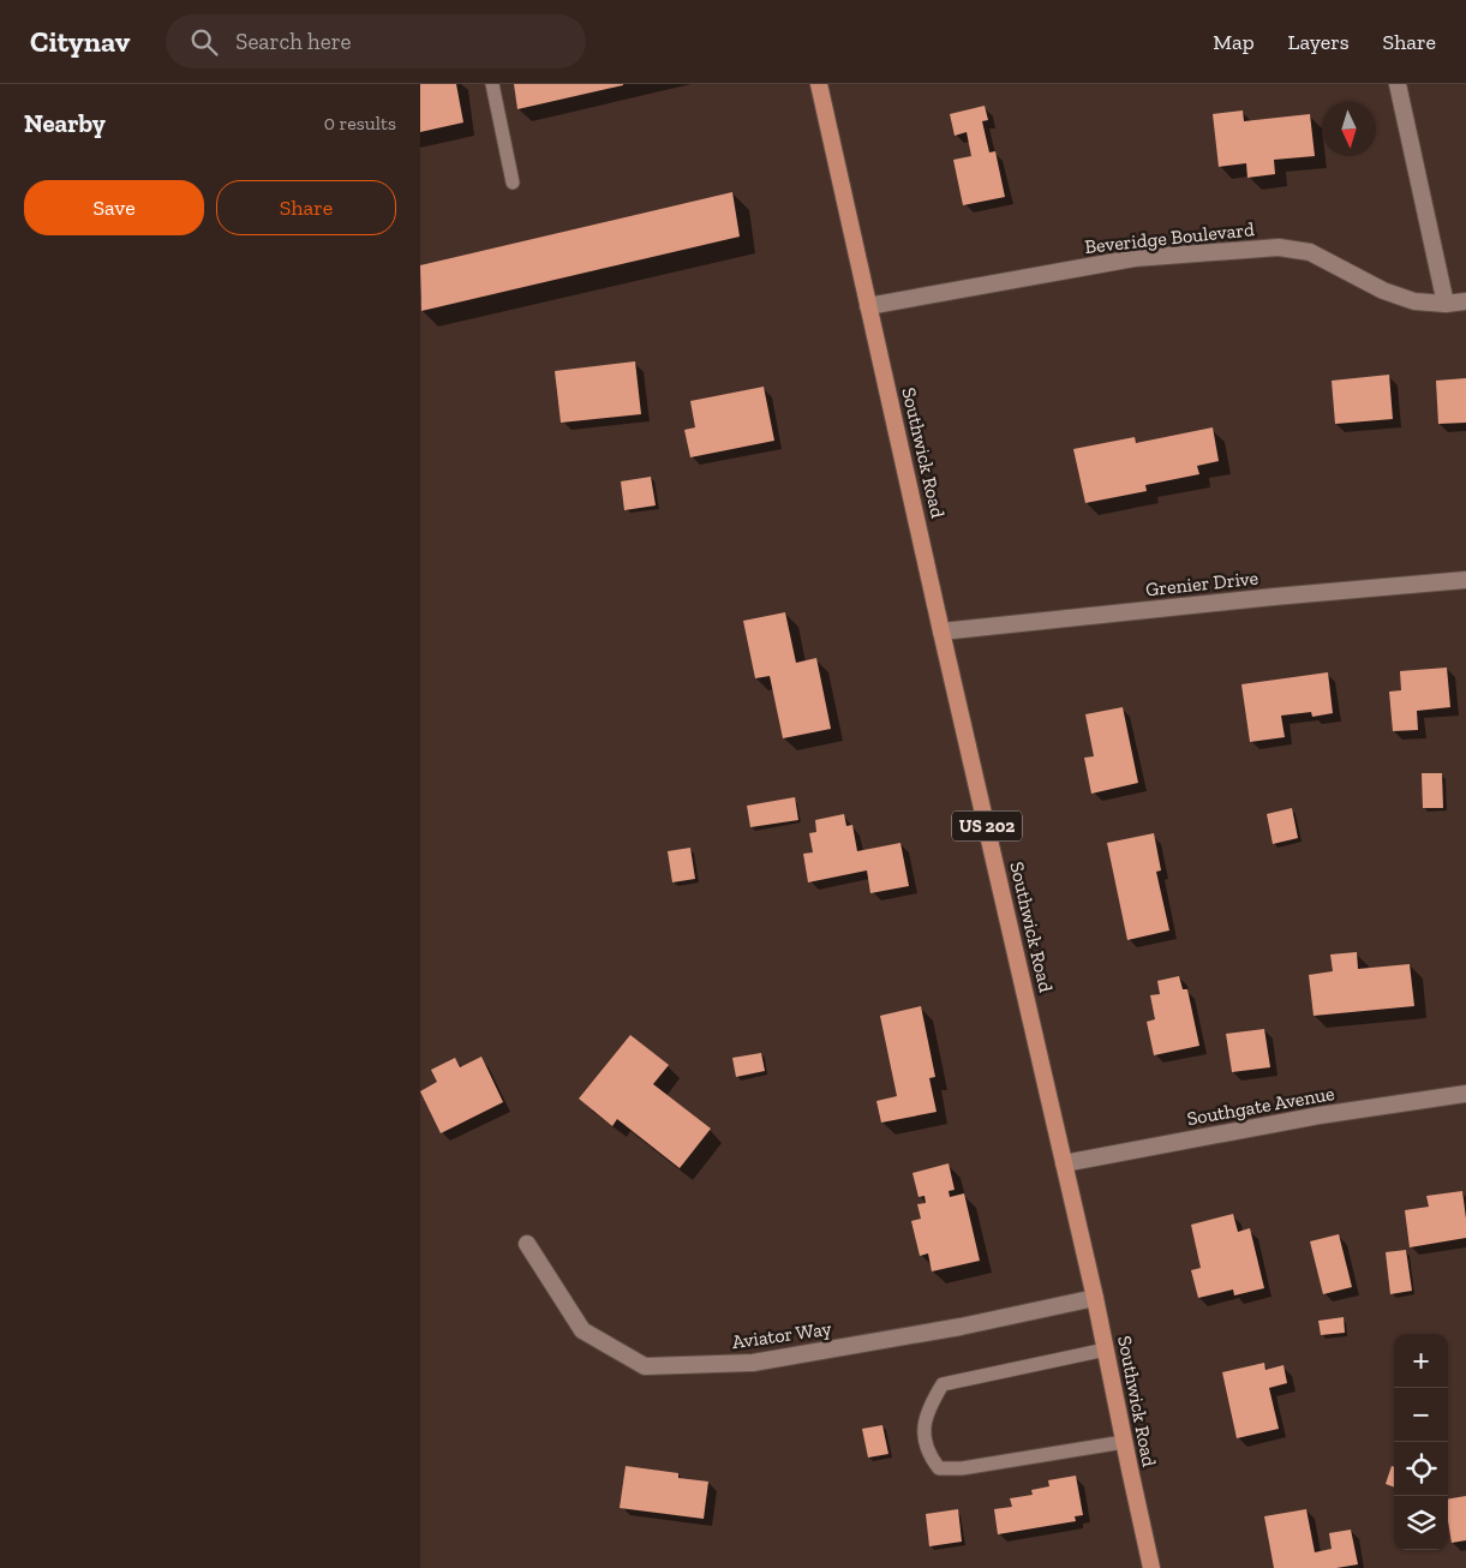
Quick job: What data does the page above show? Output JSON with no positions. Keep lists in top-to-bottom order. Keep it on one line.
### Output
{"streets":{"highway":["Southwick Road","US 202"],"street":["Beveridge Boulevard","Grenier Drive","Southgate Avenue","Aviator Way"]},"crossings":[["Beveridge Boulevard","Southwick Road"],["Southwick Road","Grenier Drive"],["Southwick Road","Southgate Avenue"],["Southwick Road","Aviator Way"]],"north":"bottom","page":{"header":"Citynav","search":"Search here","nav":["Map","Layers","Share"],"heading":["Nearby","0 results"],"buttons":["Save","Share"],"map_buttons":["+","−"]}}
